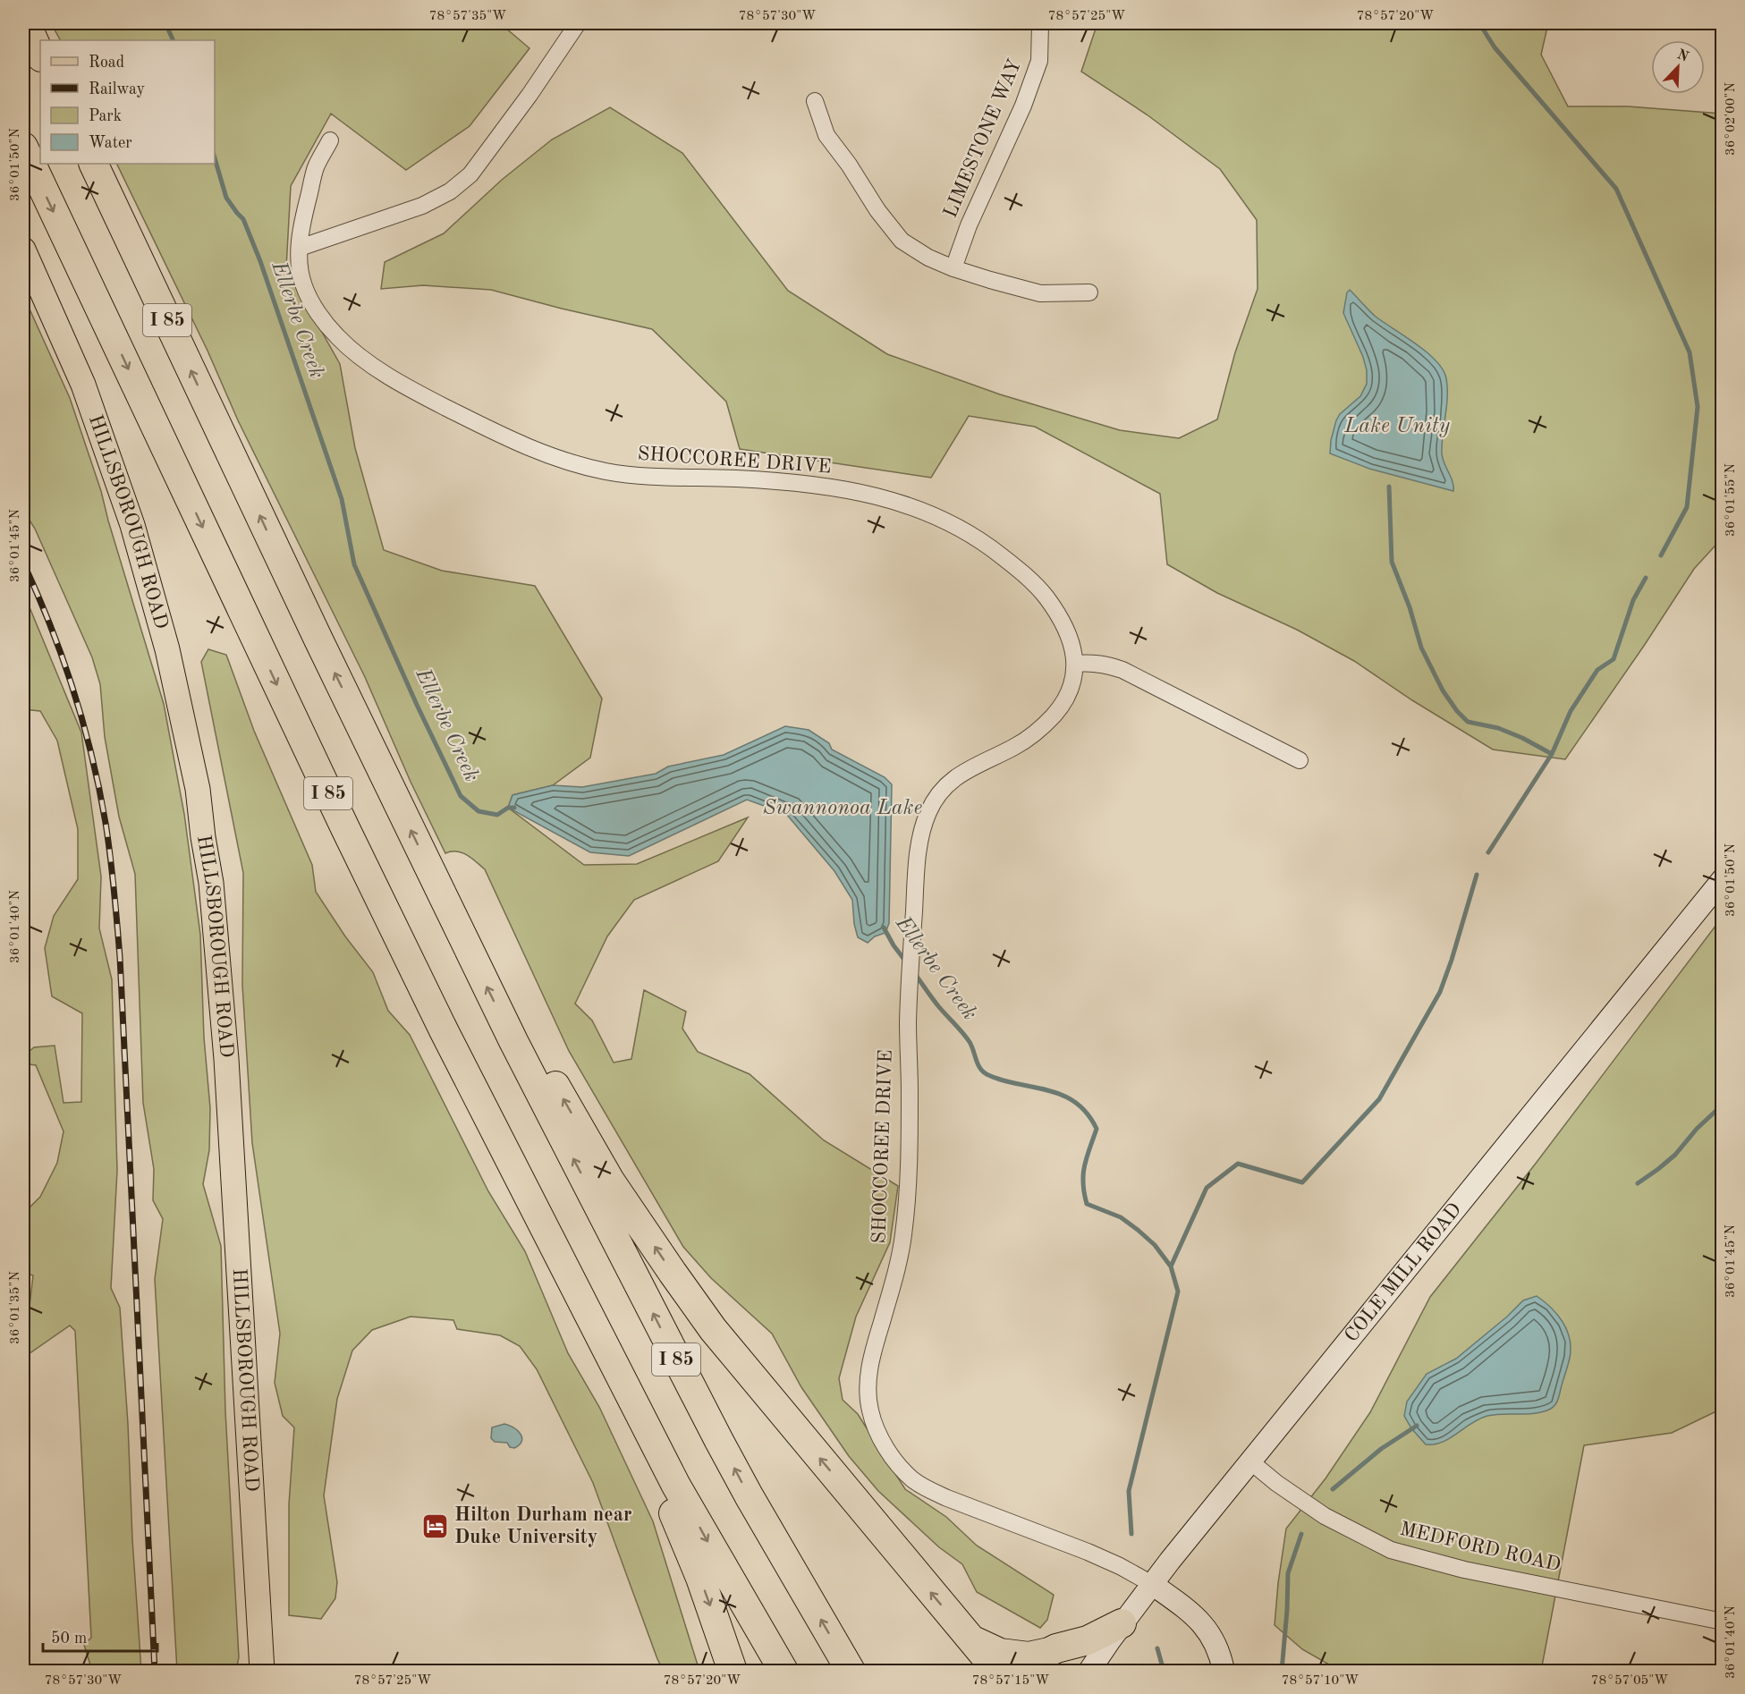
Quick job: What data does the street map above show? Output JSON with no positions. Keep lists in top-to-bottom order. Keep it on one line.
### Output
{"streets":{"highway":["I 85"],"main road":["HILLSBOROUGH ROAD"],"street":["LIMESTONE WAY","SHOCCOREE DRIVE","COLE MILL ROAD","MEDFORD ROAD"]},"crossings":[["SHOCCOREE DRIVE","COLE MILL ROAD"],["COLE MILL ROAD","MEDFORD ROAD"]],"water":["Ellerbe Creek","Lake Unity","Swannonoa Lake"],"places":{"hotel":["Hilton Durham near Duke University"]},"legend":["Road","Railway","Park","Water"],"scale_bar":"50 m","north":"top right","coordinates":["78°57'35\"W","78°57'30\"W","78°57'25\"W","78°57'20\"W","36°02'00\"N","36°01'50\"N","36°01'55\"N","36°01'45\"N","36°01'40\"N","36°01'35\"N","78°57'15\"W","78°57'10\"W","78°57'05\"W"]}
